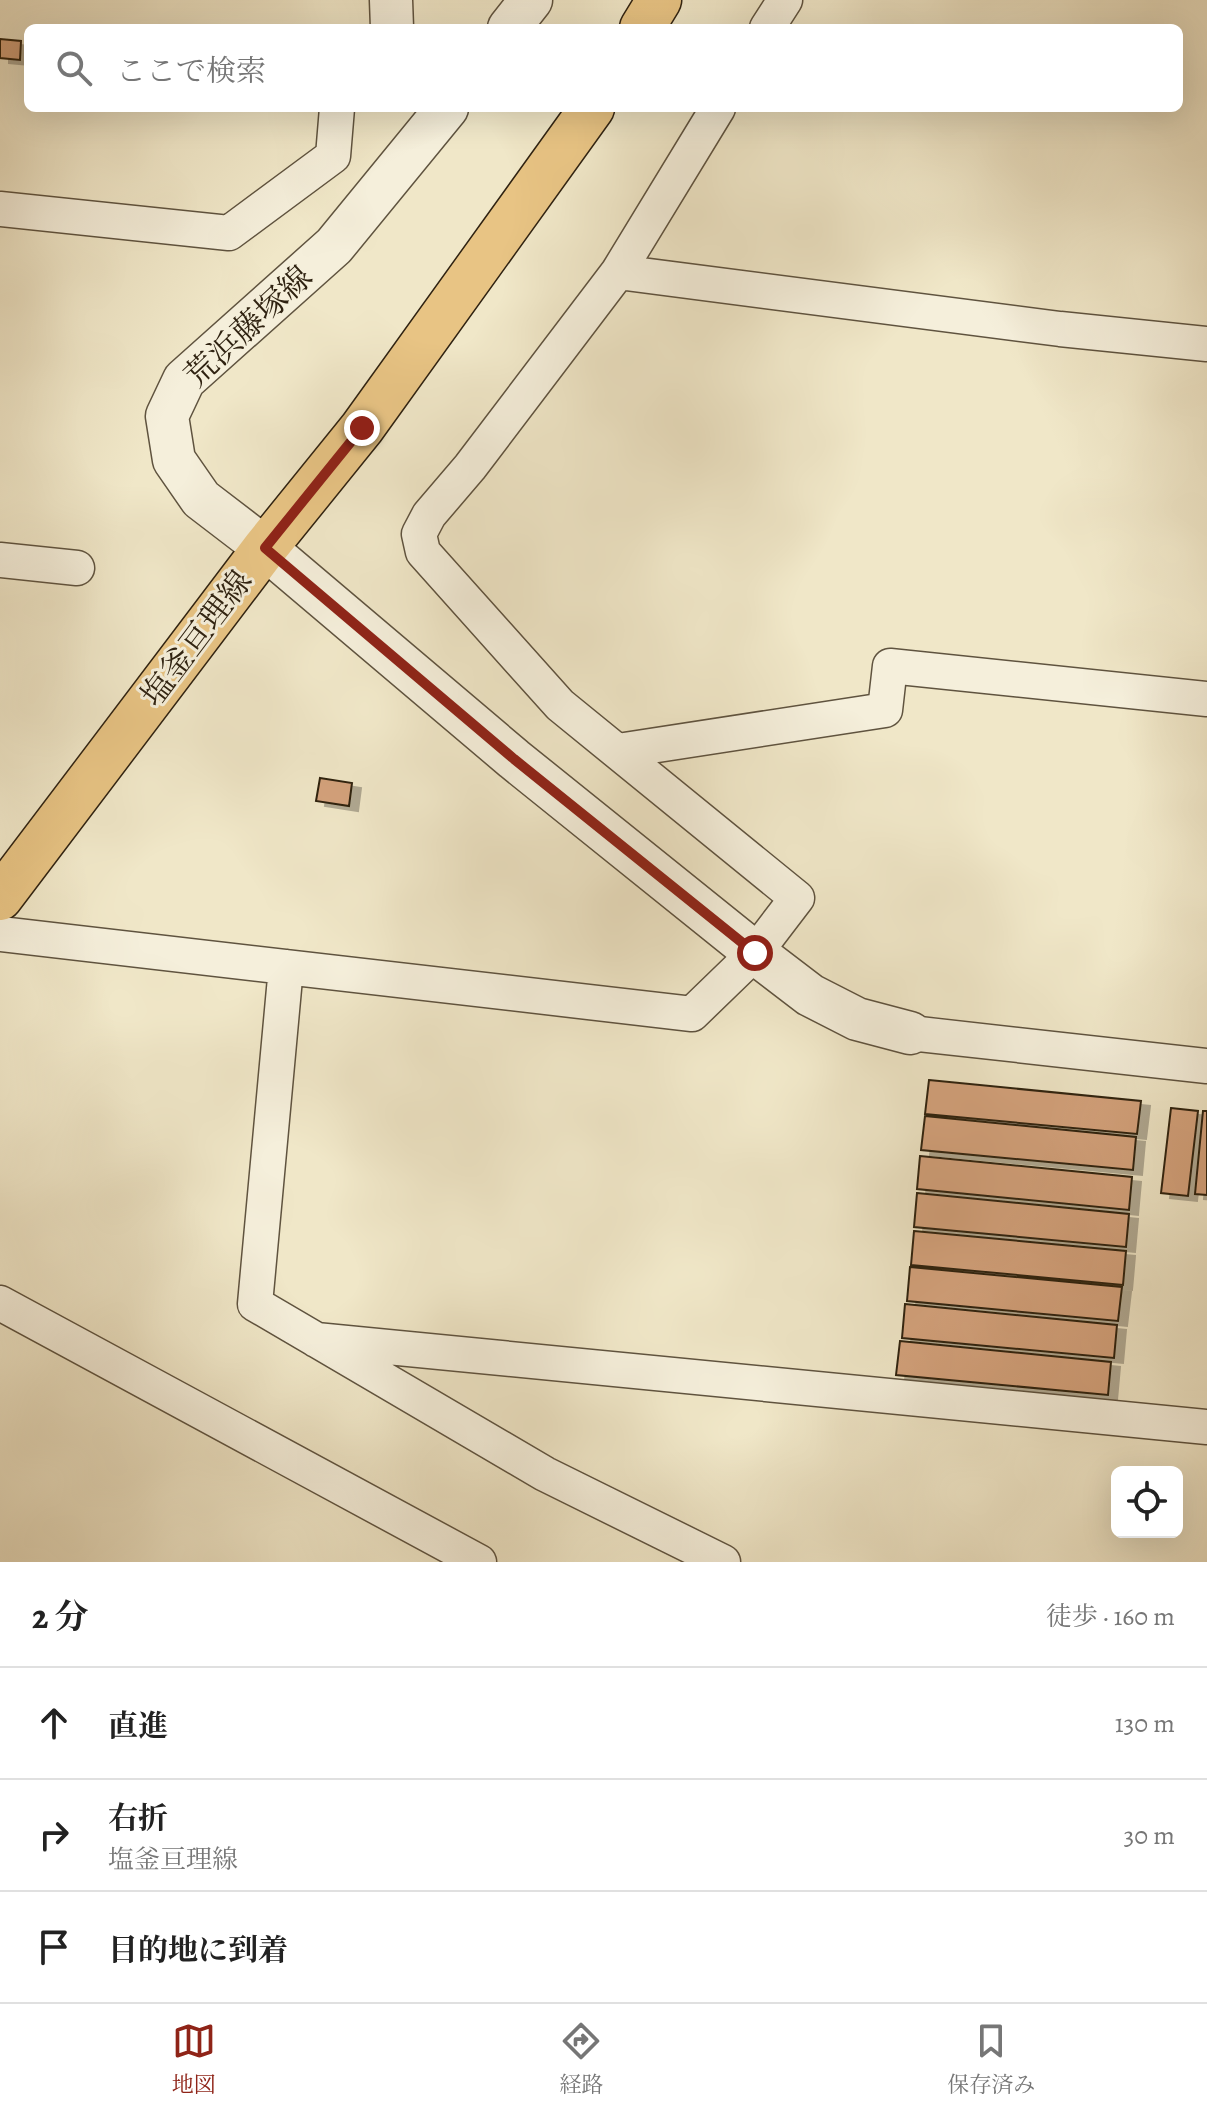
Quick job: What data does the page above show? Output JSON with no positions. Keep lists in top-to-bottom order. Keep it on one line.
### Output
{"streets":{"main road":["塩釜亘理線"],"street":["荒浜藤塚線"]},"crossings":[["荒浜藤塚線","塩釜亘理線"]],"page":{"search":"ここで検索","heading":["2 分","徒歩 · 160 m"],"list":[["直進","130 m"],["右折","塩釜亘理線","30 m"],"目的地に到着"],"nav":["地図","経路","保存済み"]}}
